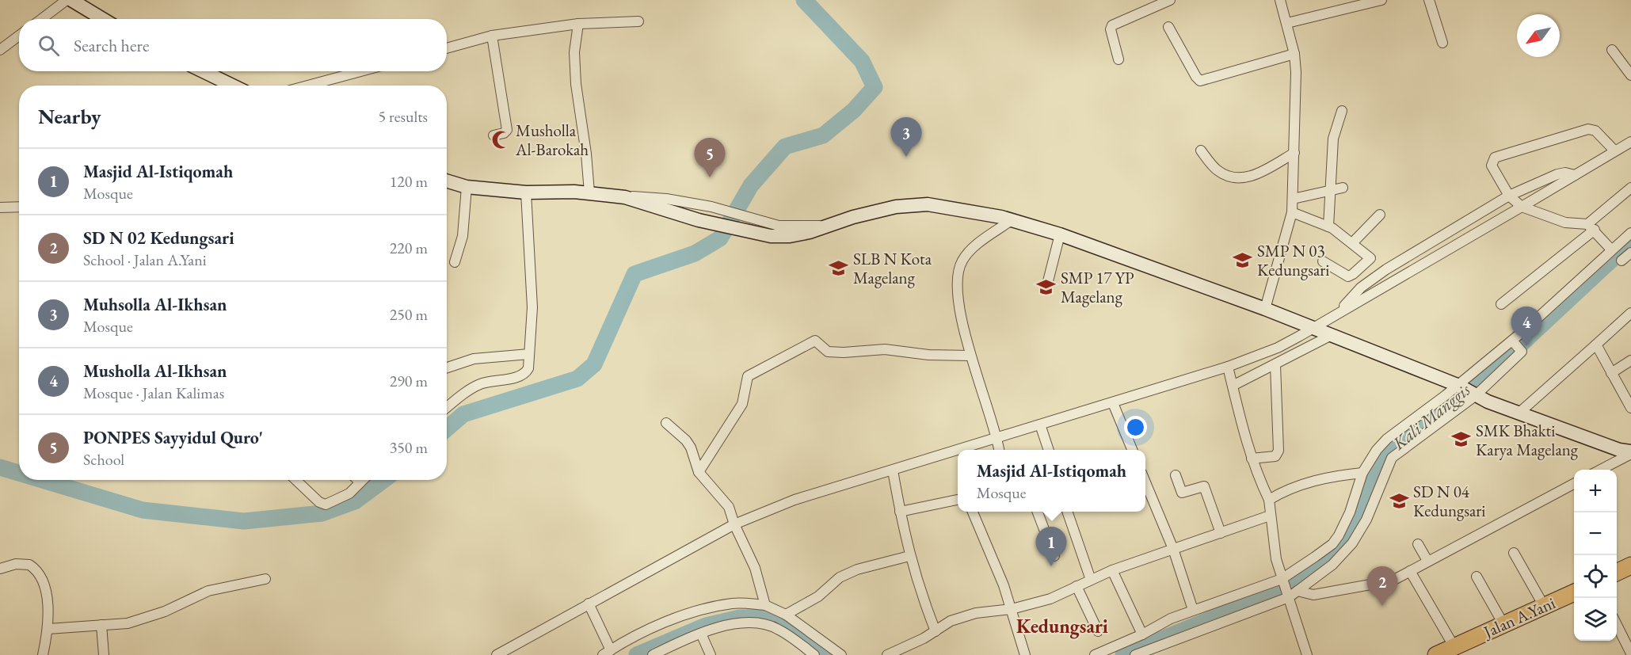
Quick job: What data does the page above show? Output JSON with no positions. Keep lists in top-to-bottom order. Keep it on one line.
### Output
{"streets":{"highway":["Jalan A.Yani"]},"districts":["Kedungsari"],"water":["Kali Manggis"],"places":{"mosque":["Musholla Al-Barokah"],"school or university":["SMP N 03 Kedungsari","SLB N Kota Magelang","SMP 17 YP Magelang","SMK Bhakti Karya Magelang","SD N 04 Kedungsari"]},"north":"bottom left","page":{"search":"Search here","heading":["Nearby","5 results"],"pins":["3","5","4","1","2"],"list":[{"mark":"1","name":"Masjid Al-Istiqomah","note":"Mosque","value":"120 m"},{"mark":"2","name":"SD N 02 Kedungsari","note":"School · Jalan A.Yani","value":"220 m"},{"mark":"3","name":"Muhsolla Al-Ikhsan","note":"Mosque","value":"250 m"},{"mark":"4","name":"Musholla Al-Ikhsan","note":"Mosque · Jalan Kalimas","value":"290 m"},{"mark":"5","name":"PONPES Sayyidul Quro'","note":"School","value":"350 m"}],"popup":["Masjid Al-Istiqomah","Mosque"],"map_buttons":["+","−"]}}
